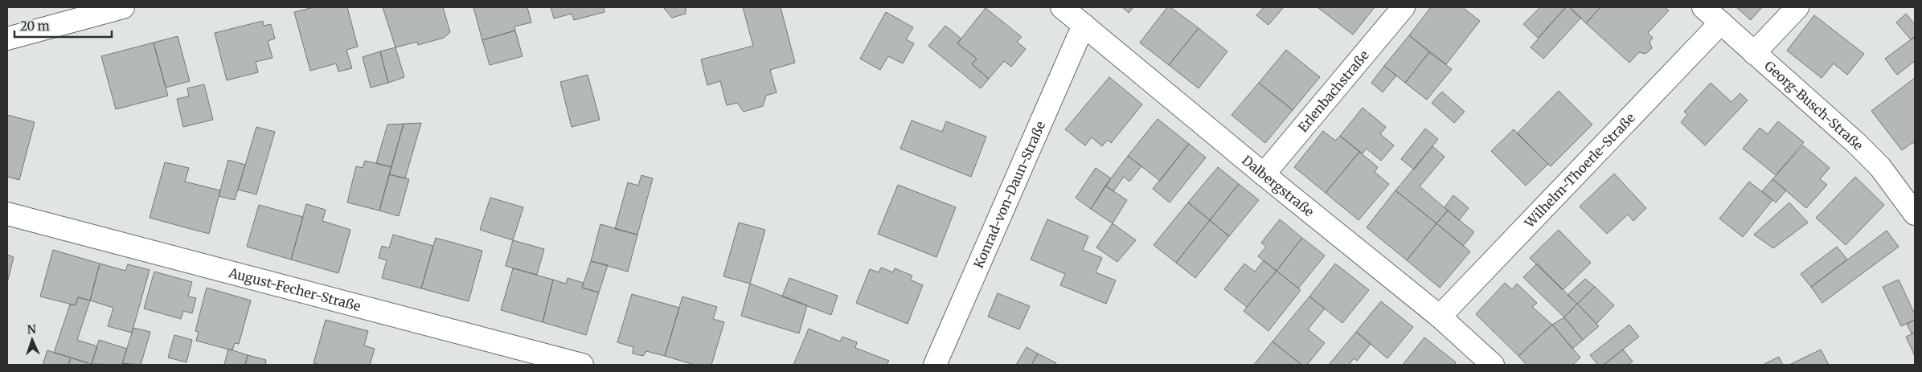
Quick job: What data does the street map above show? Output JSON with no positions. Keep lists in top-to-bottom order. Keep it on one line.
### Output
{"streets":{"street":["Erlenbachstraße","Georg-Busch-Straße","Wilhelm-Thoerle-Straße","Dalbergstraße","Konrad-von-Daun-Straße","August-Fecher-Straße"]},"crossings":[["Erlenbachstraße","Dalbergstraße"],["Georg-Busch-Straße","Wilhelm-Thoerle-Straße"],["Wilhelm-Thoerle-Straße","Dalbergstraße"],["Dalbergstraße","Konrad-von-Daun-Straße"]],"scale_bar":"20 m","north":"top"}
